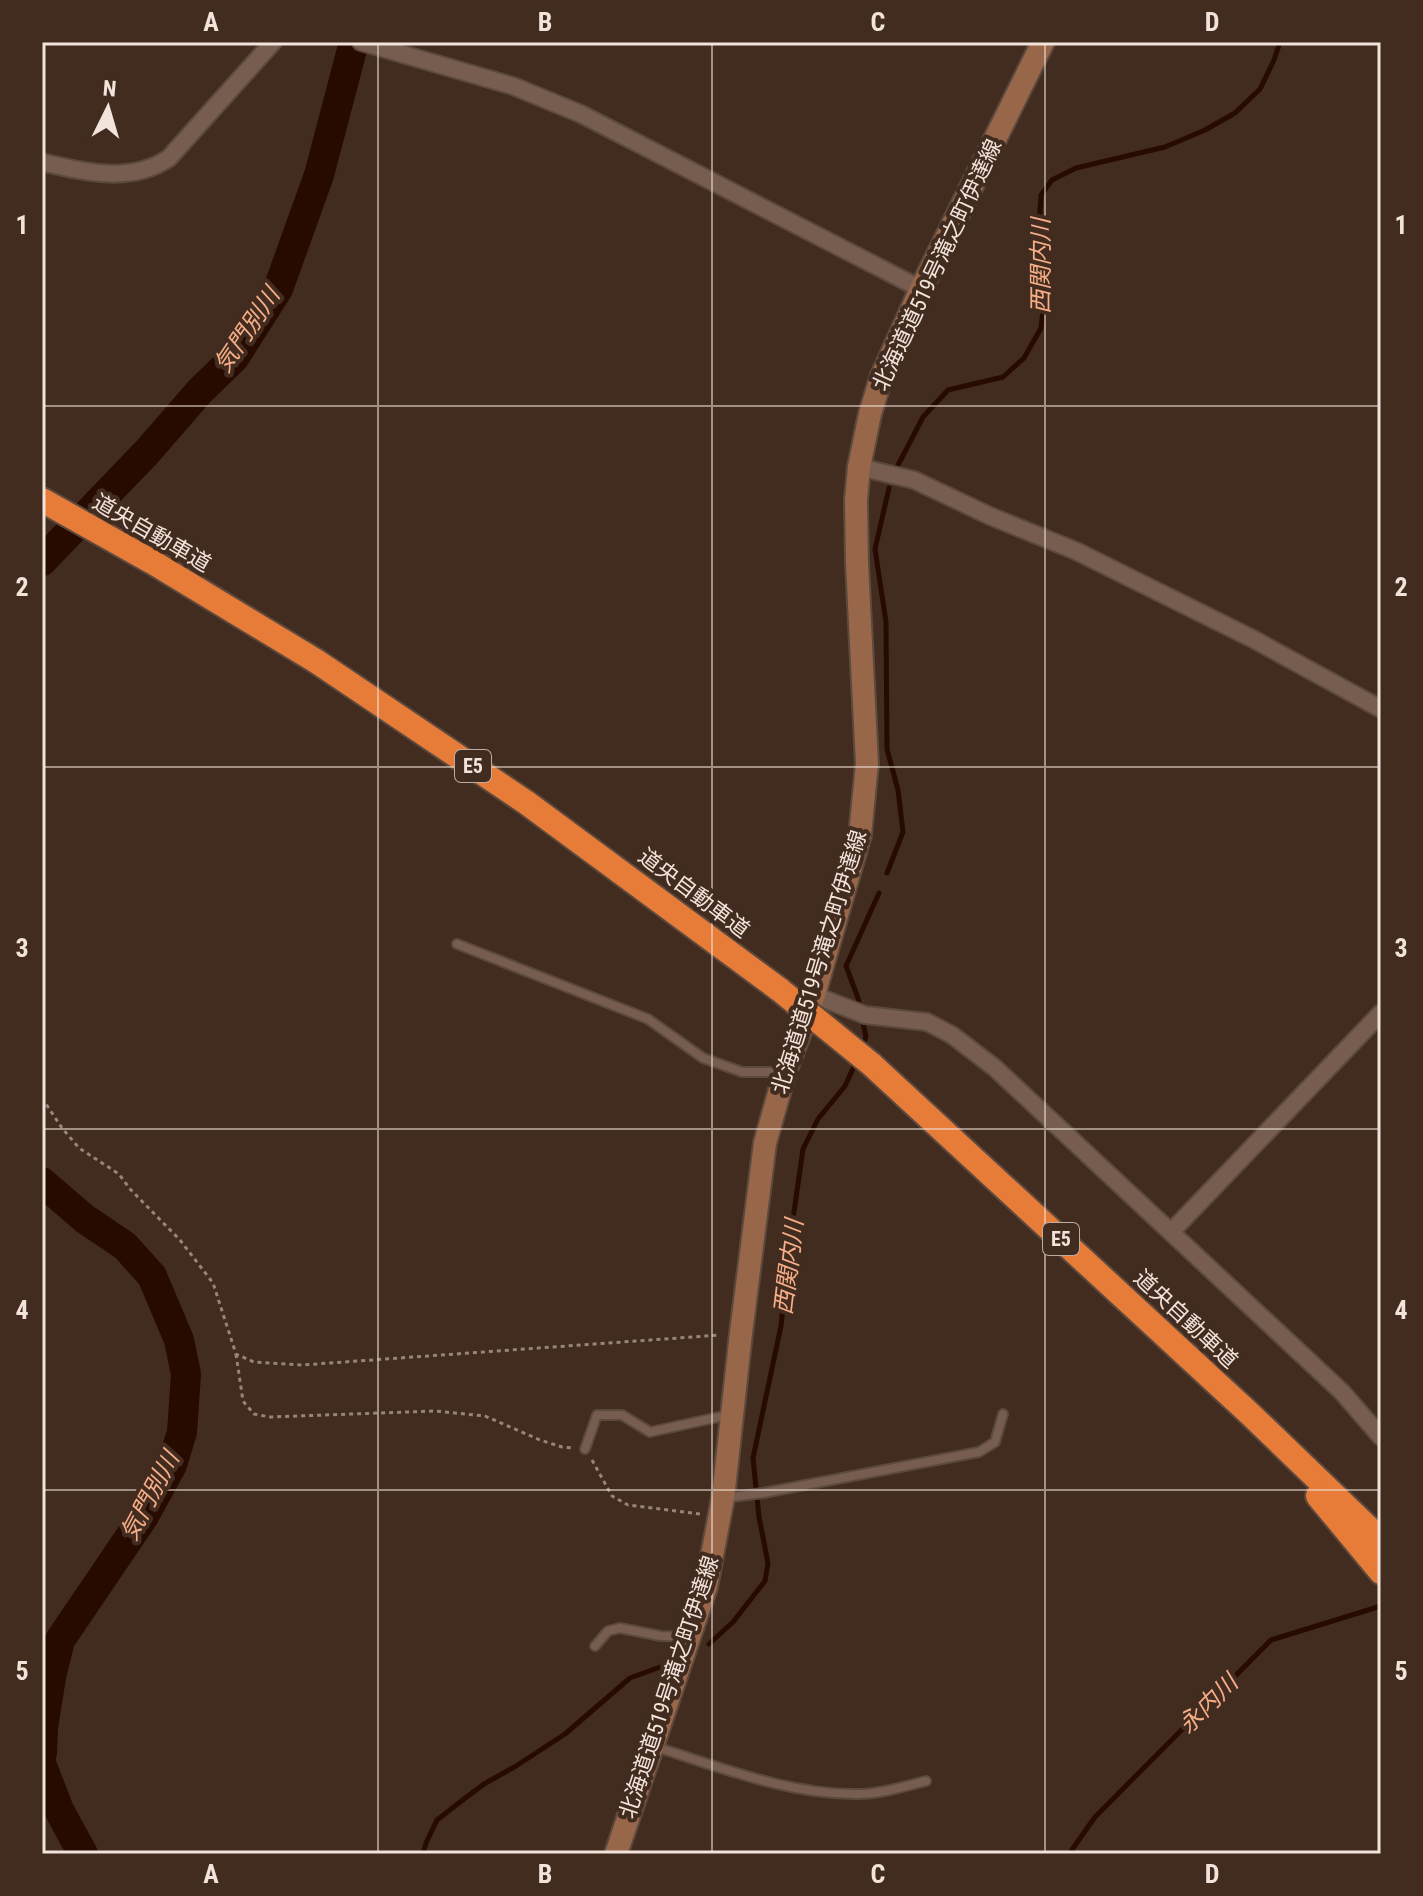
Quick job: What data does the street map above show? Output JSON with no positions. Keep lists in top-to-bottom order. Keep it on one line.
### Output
{"streets":{"highway":["道央自動車道","E5"],"main road":["北海道道519号滝之町伊達線"]},"water":["西関内川","気門別川","永内川"],"north":"top","grid":{"columns":["A","B","C","D"],"rows":["1","2","3","4","5"]}}
